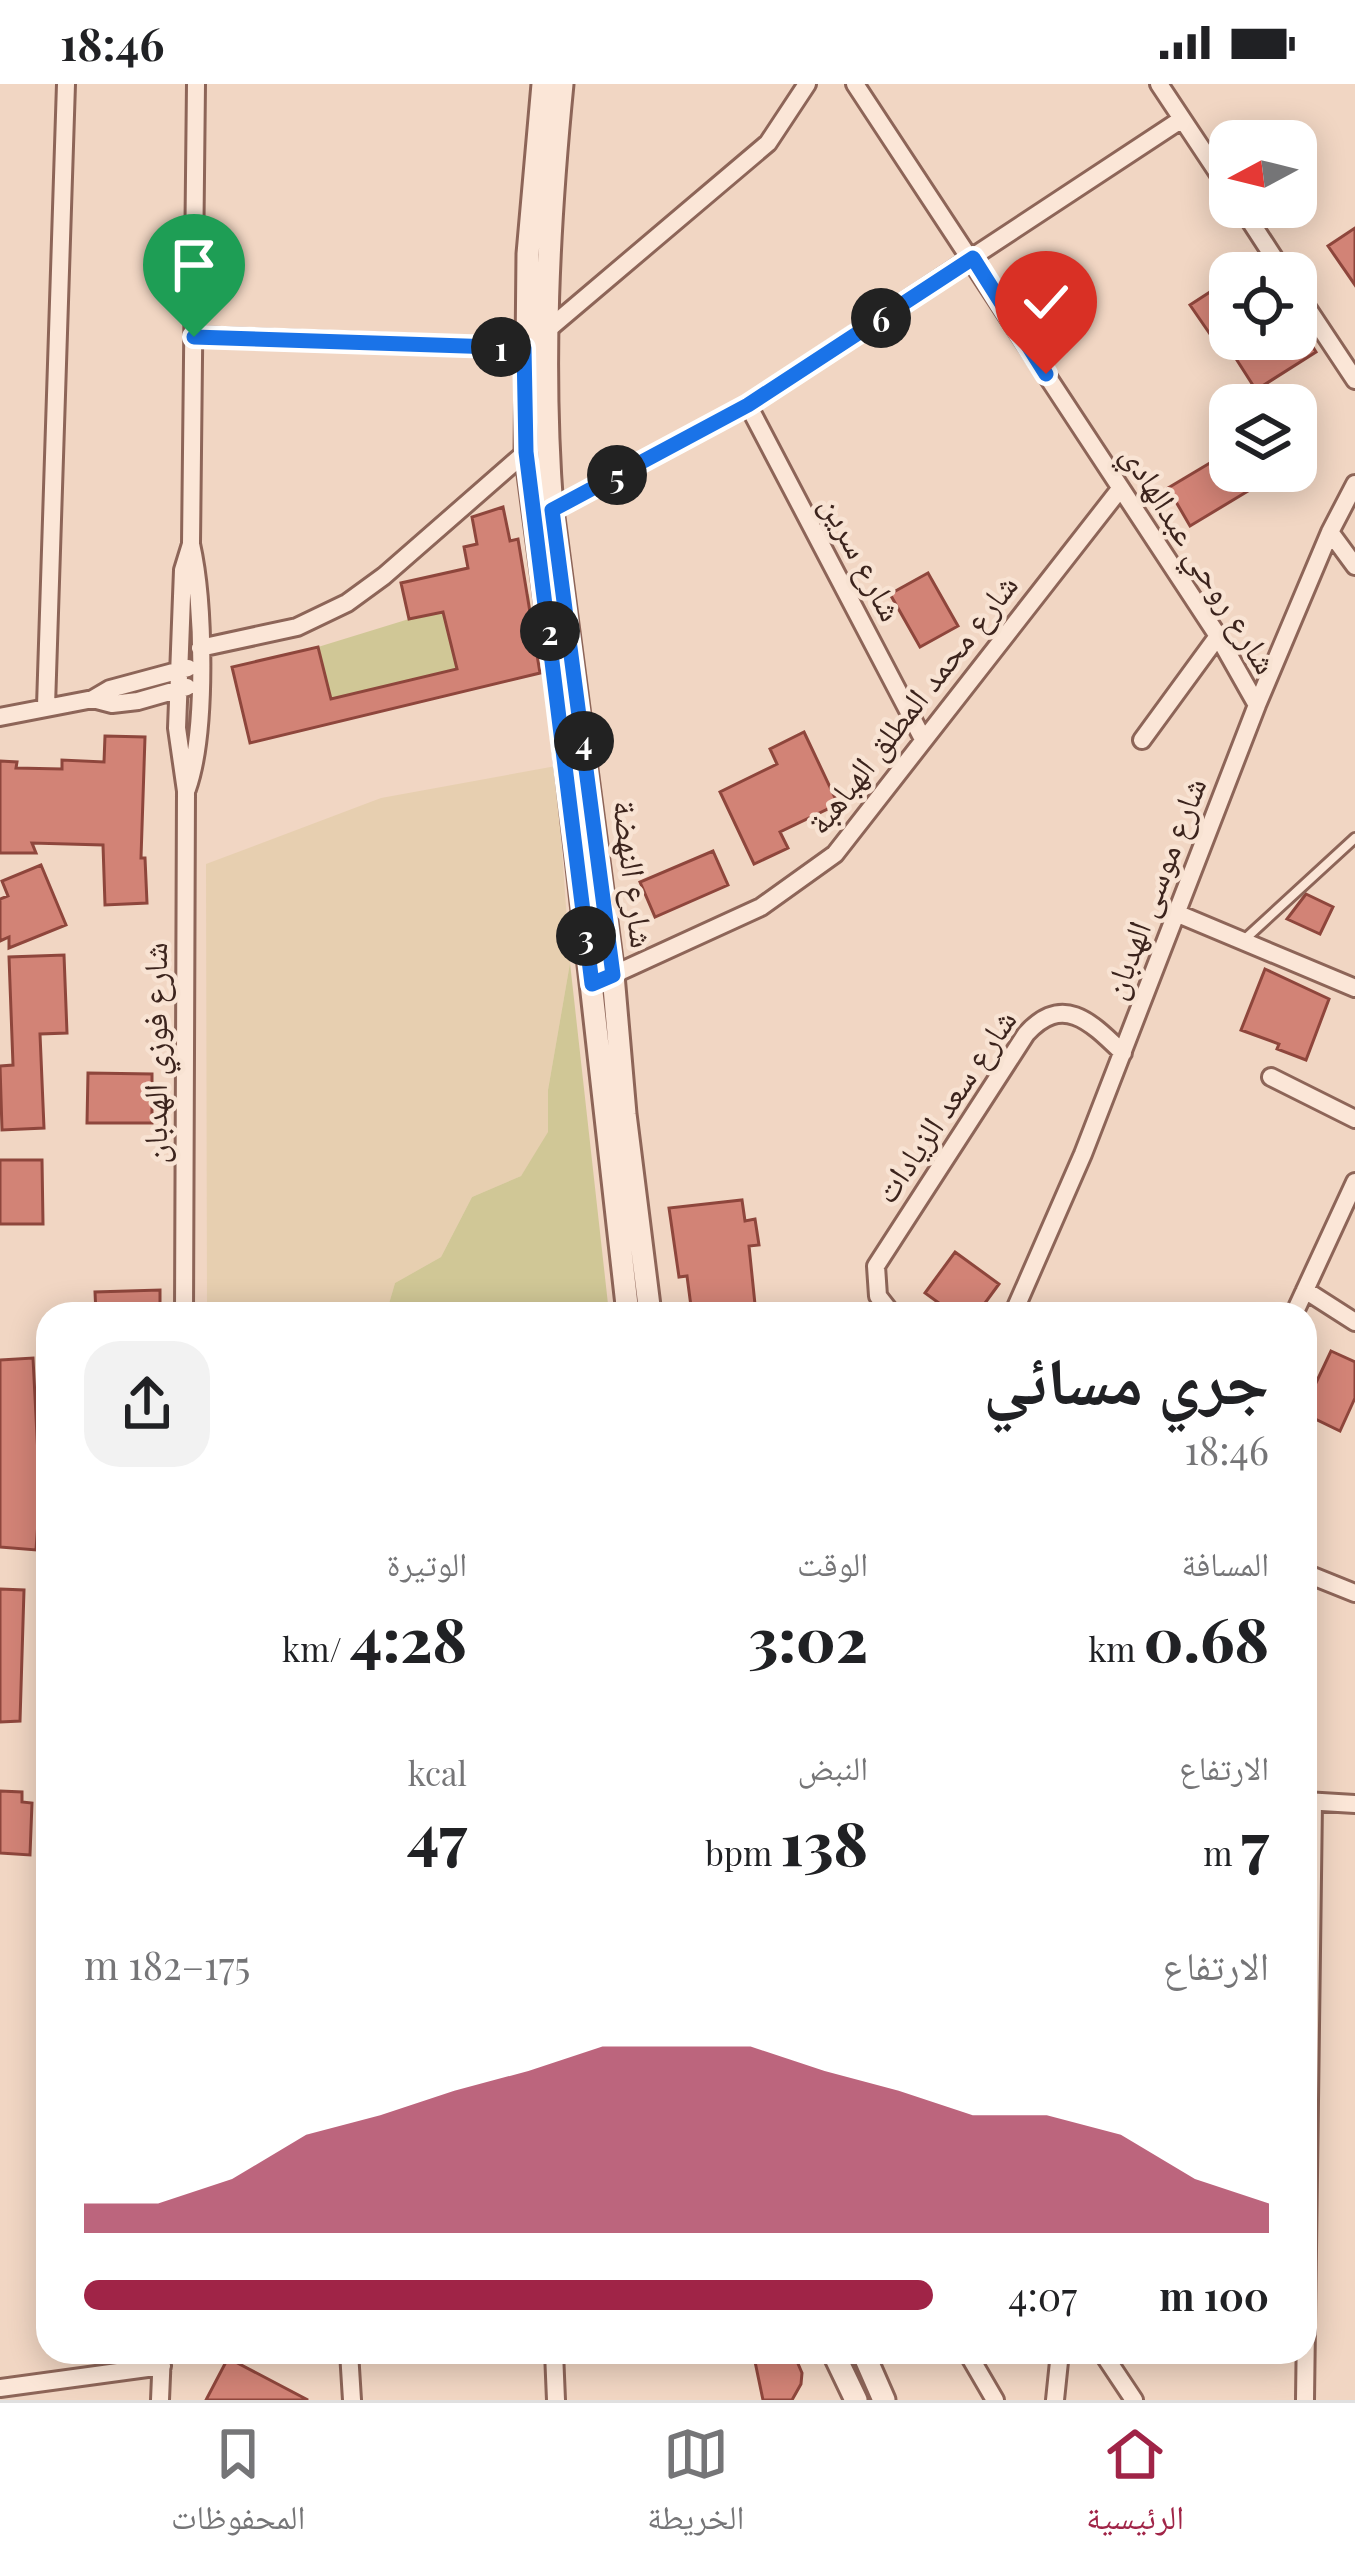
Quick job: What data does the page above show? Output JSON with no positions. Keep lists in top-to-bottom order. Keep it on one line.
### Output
{"streets":{"street":["شارع سرين","شارع روحي عبدالهادي","شارع محمد المطلق الهباهبة","شارع النهضة","شارع موسى الهدبان","شارع فوزي الهدبان","شارع سعد الزيادات"]},"crossings":[["شارع سرين","شارع محمد المطلق الهباهبة"],["شارع روحي عبدالهادي","شارع محمد المطلق الهباهبة"],["شارع روحي عبدالهادي","شارع موسى الهدبان"],["شارع محمد المطلق الهباهبة","شارع النهضة"],["شارع موسى الهدبان","شارع سعد الزيادات"]],"north":"left","page":{"status":"18:46","pins":["6","1","5","2","4","3"],"heading":["جري مسائي","18:46"],"stats":[["المسافة","0.68 km"],["الوقت","3:02"],["الوتيرة","4:28 /km"],["الارتفاع","7 m"],["النبض","138 bpm"],["kcal","47"]],"chart":["الارتفاع","175–182 m"],"list":[{"name":"100 m","note":"4:07"}],"tabs":["الرئيسية","الخريطة","المحفوظات"]}}
